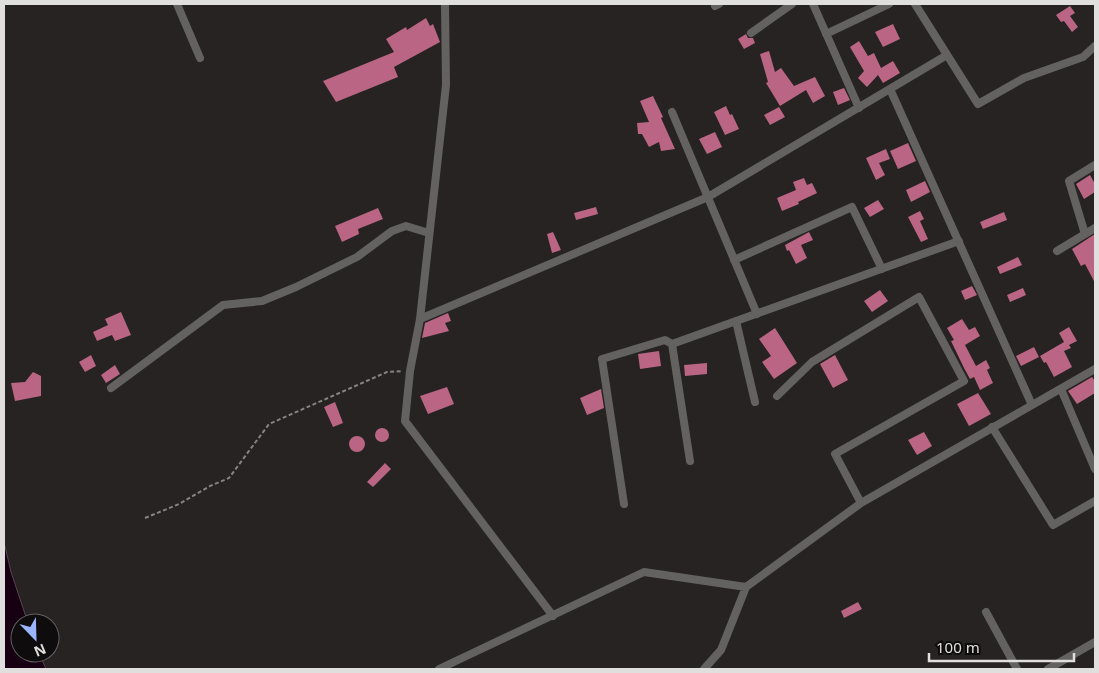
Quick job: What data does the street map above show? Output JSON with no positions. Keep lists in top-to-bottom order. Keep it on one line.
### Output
{"scale_bar":"100 m","north":"bottom right"}
